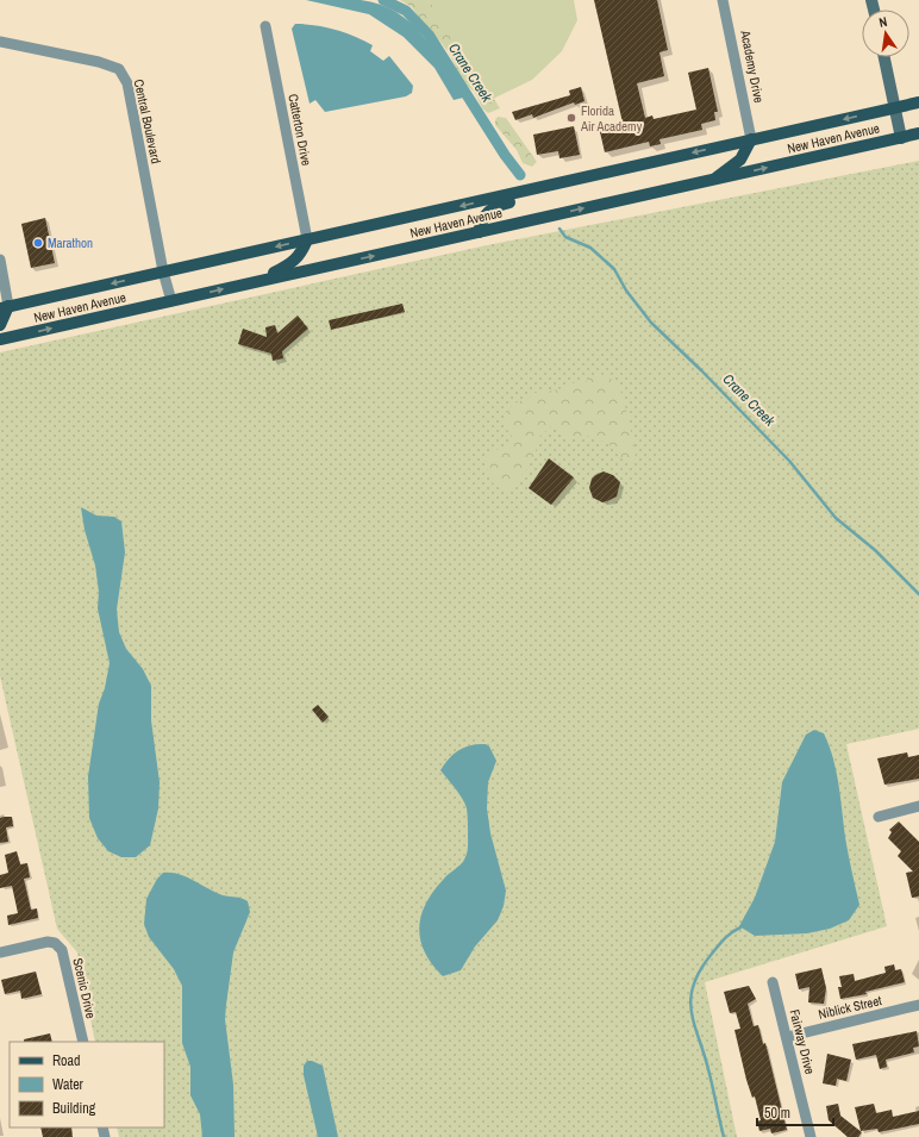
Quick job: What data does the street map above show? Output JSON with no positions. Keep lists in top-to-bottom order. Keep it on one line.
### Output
{"streets":{"main road":["New Haven Avenue"],"street":["Academy Drive","Central Boulevard","Catterton Drive","Scenic Drive","Niblick Street","Fairway Drive"]},"crossings":[["Academy Drive","New Haven Avenue"],["Central Boulevard","New Haven Avenue"],["Catterton Drive","New Haven Avenue"],["Niblick Street","Fairway Drive"]],"water":["Crane Creek"],"places":["Florida Air Academy","Marathon"],"legend":["Road","Water","Building"],"scale_bar":"50 m","north":"top"}
